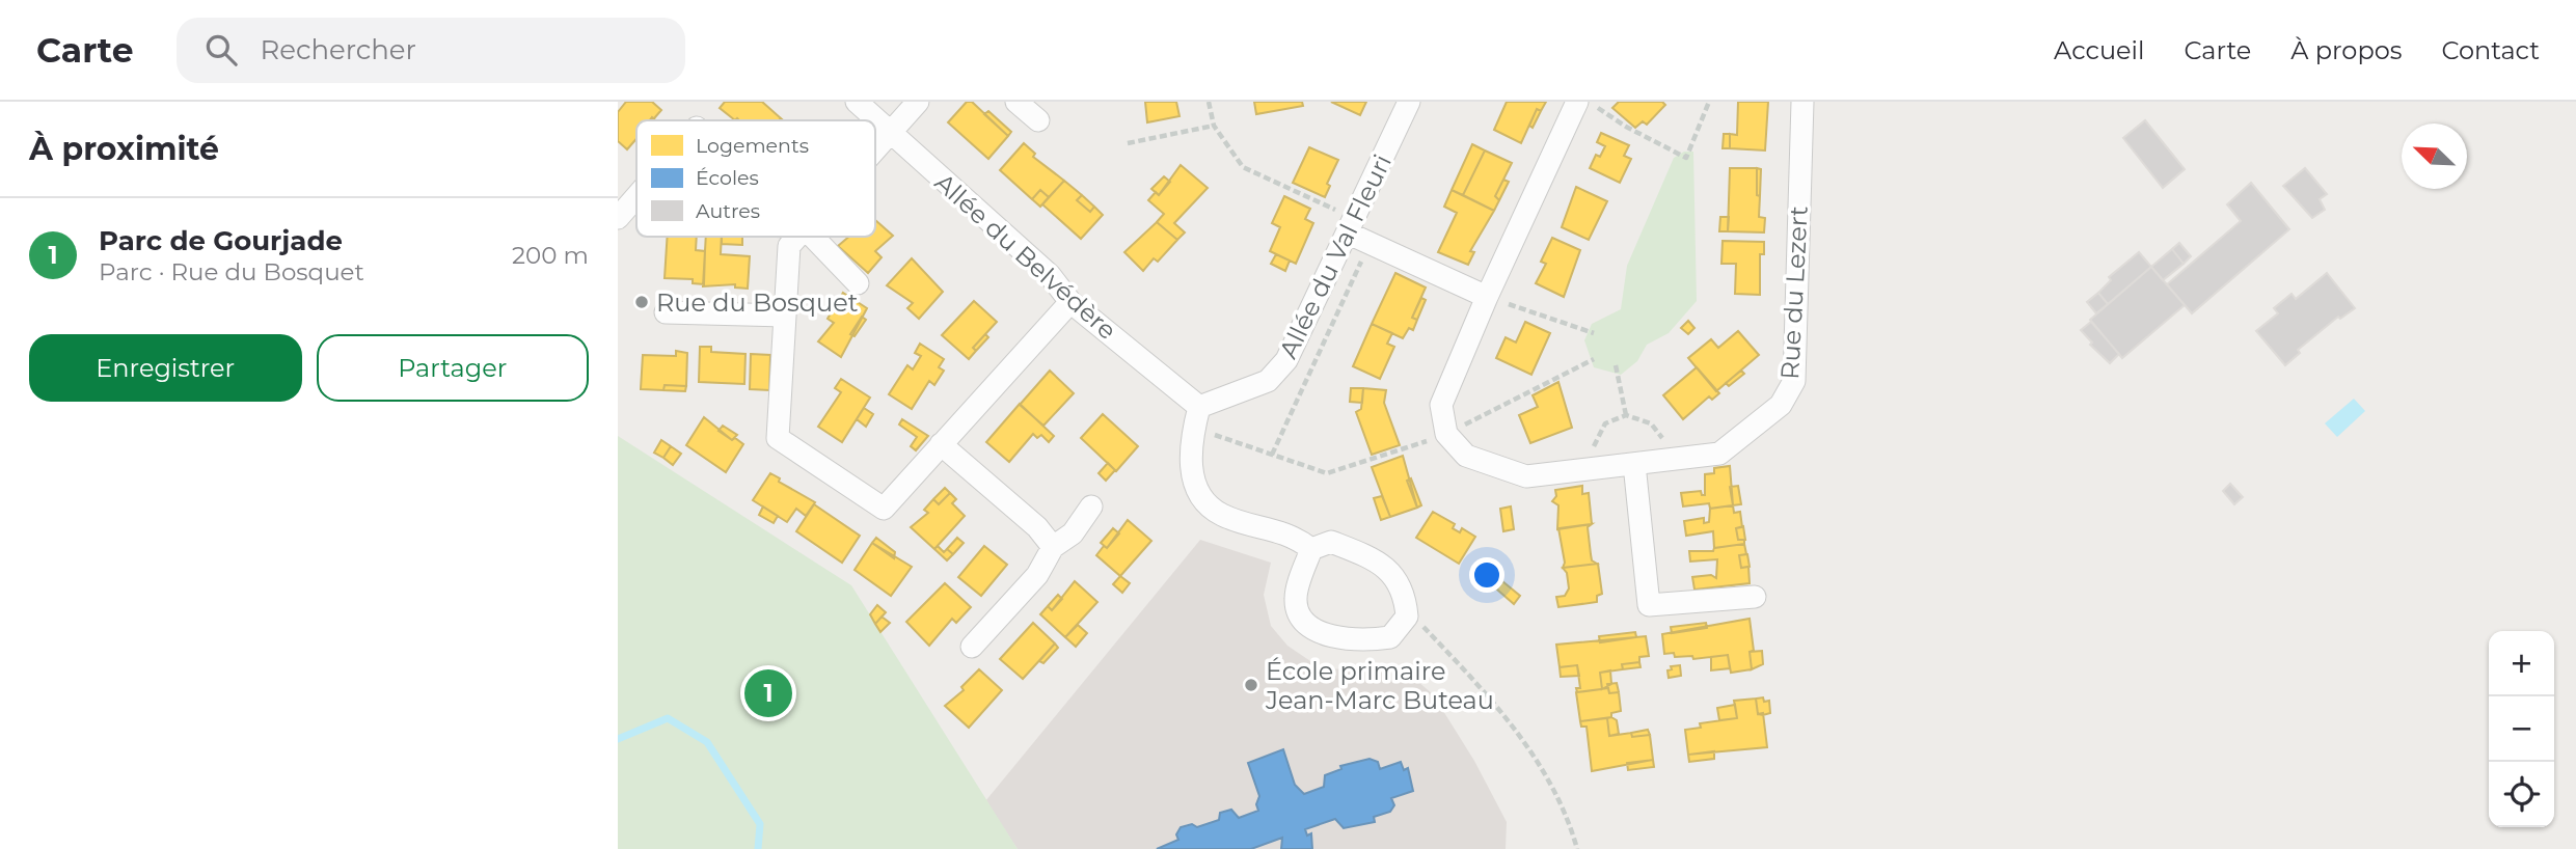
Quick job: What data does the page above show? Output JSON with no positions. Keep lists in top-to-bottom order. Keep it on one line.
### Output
{"streets":{"street":["Allée du Belvédère","Allée du Val Fleuri","Rue du Lezert"]},"crossings":[["Allée du Belvédère","Allée du Val Fleuri"]],"places":["Rue du Bosquet","École primaire Jean-Marc Buteau"],"legend":["Logements","Écoles","Autres"],"north":"top left","page":{"header":"Carte","search":"Rechercher","nav":["Accueil","Carte","À propos","Contact"],"heading":"À proximité","list":[{"mark":"1","name":"Parc de Gourjade","note":"Parc · Rue du Bosquet","value":"200 m"}],"buttons":["Enregistrer","Partager"],"map_buttons":["+","−"],"pins":"1"}}
